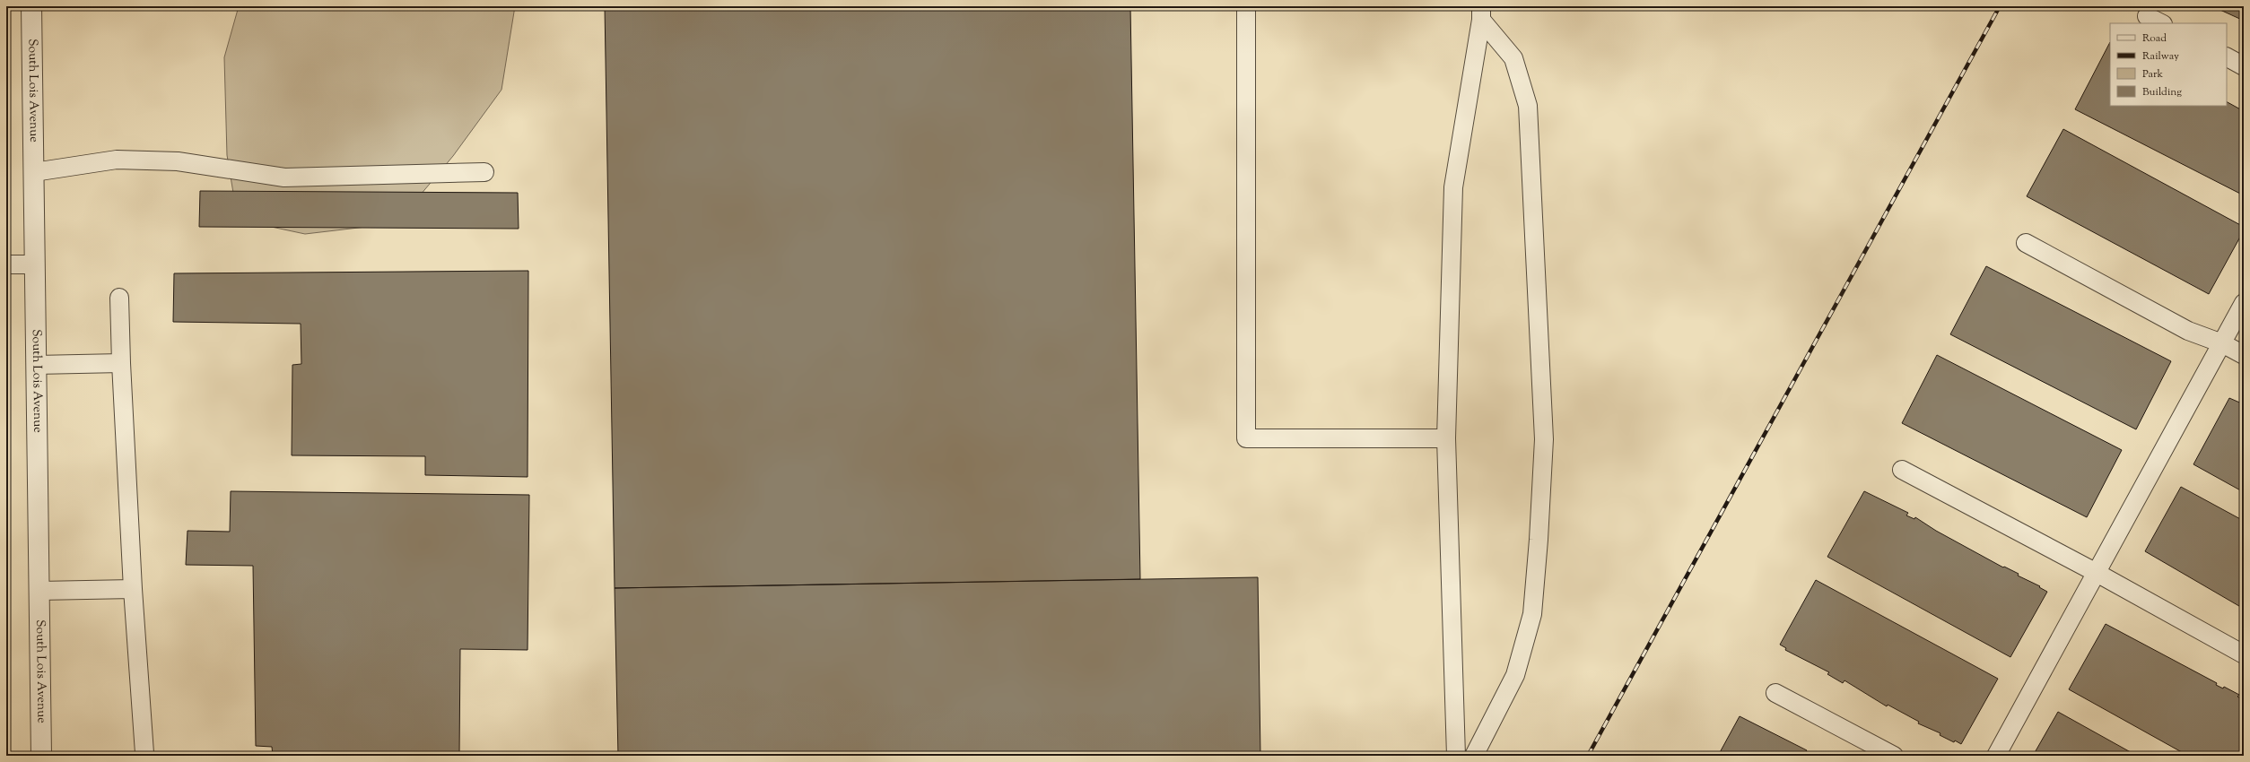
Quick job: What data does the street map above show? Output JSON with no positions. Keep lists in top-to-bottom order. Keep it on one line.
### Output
{"streets":{"street":["South Lois Avenue"]},"legend":["Road","Railway","Park","Building"]}
